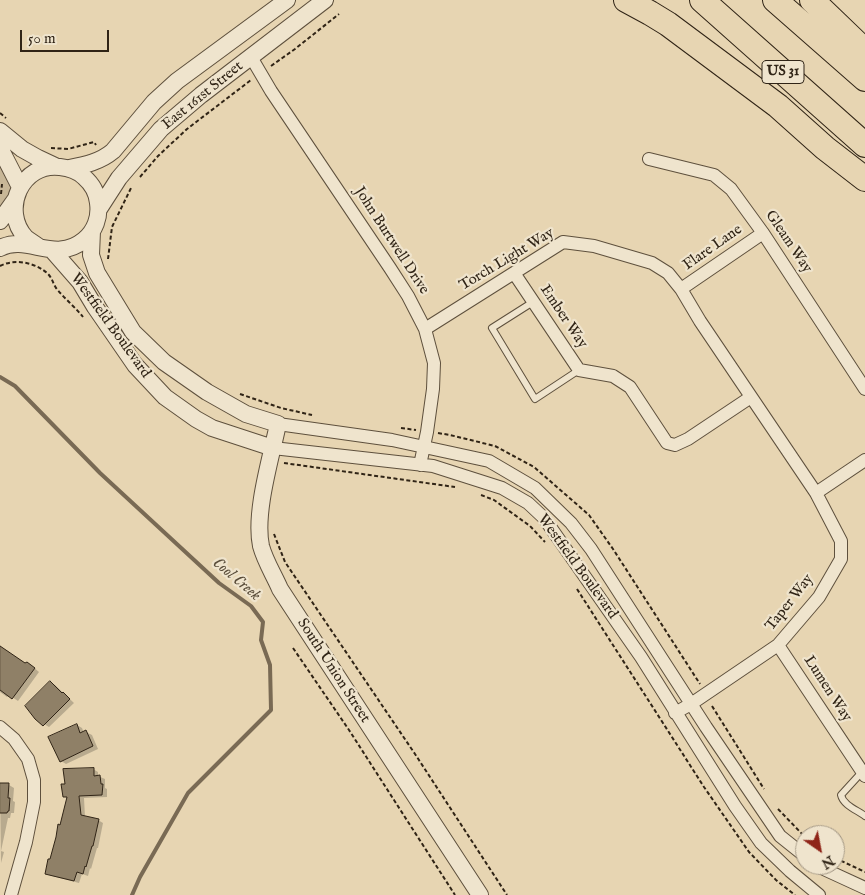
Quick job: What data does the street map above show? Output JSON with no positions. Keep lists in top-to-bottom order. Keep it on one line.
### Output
{"streets":{"highway":["US 31"],"street":["East 161st Street","John Burtwell Drive","Gleam Way","Flare Lane","Torch Light Way","Ember Way","Westfield Boulevard","Taper Way","South Union Street","Lumen Way"]},"crossings":[["East 161st Street","John Burtwell Drive"],["East 161st Street","Westfield Boulevard"],["John Burtwell Drive","Torch Light Way"],["John Burtwell Drive","Westfield Boulevard"],["Gleam Way","Flare Lane"],["Flare Lane","Torch Light Way"],["Torch Light Way","Ember Way"],["Torch Light Way","Taper Way"],["Ember Way","Taper Way"],["Westfield Boulevard","Taper Way"],["Westfield Boulevard","South Union Street"],["Taper Way","Lumen Way"]],"water":["Cool Creek"],"scale_bar":"50 m","north":"bottom right"}
